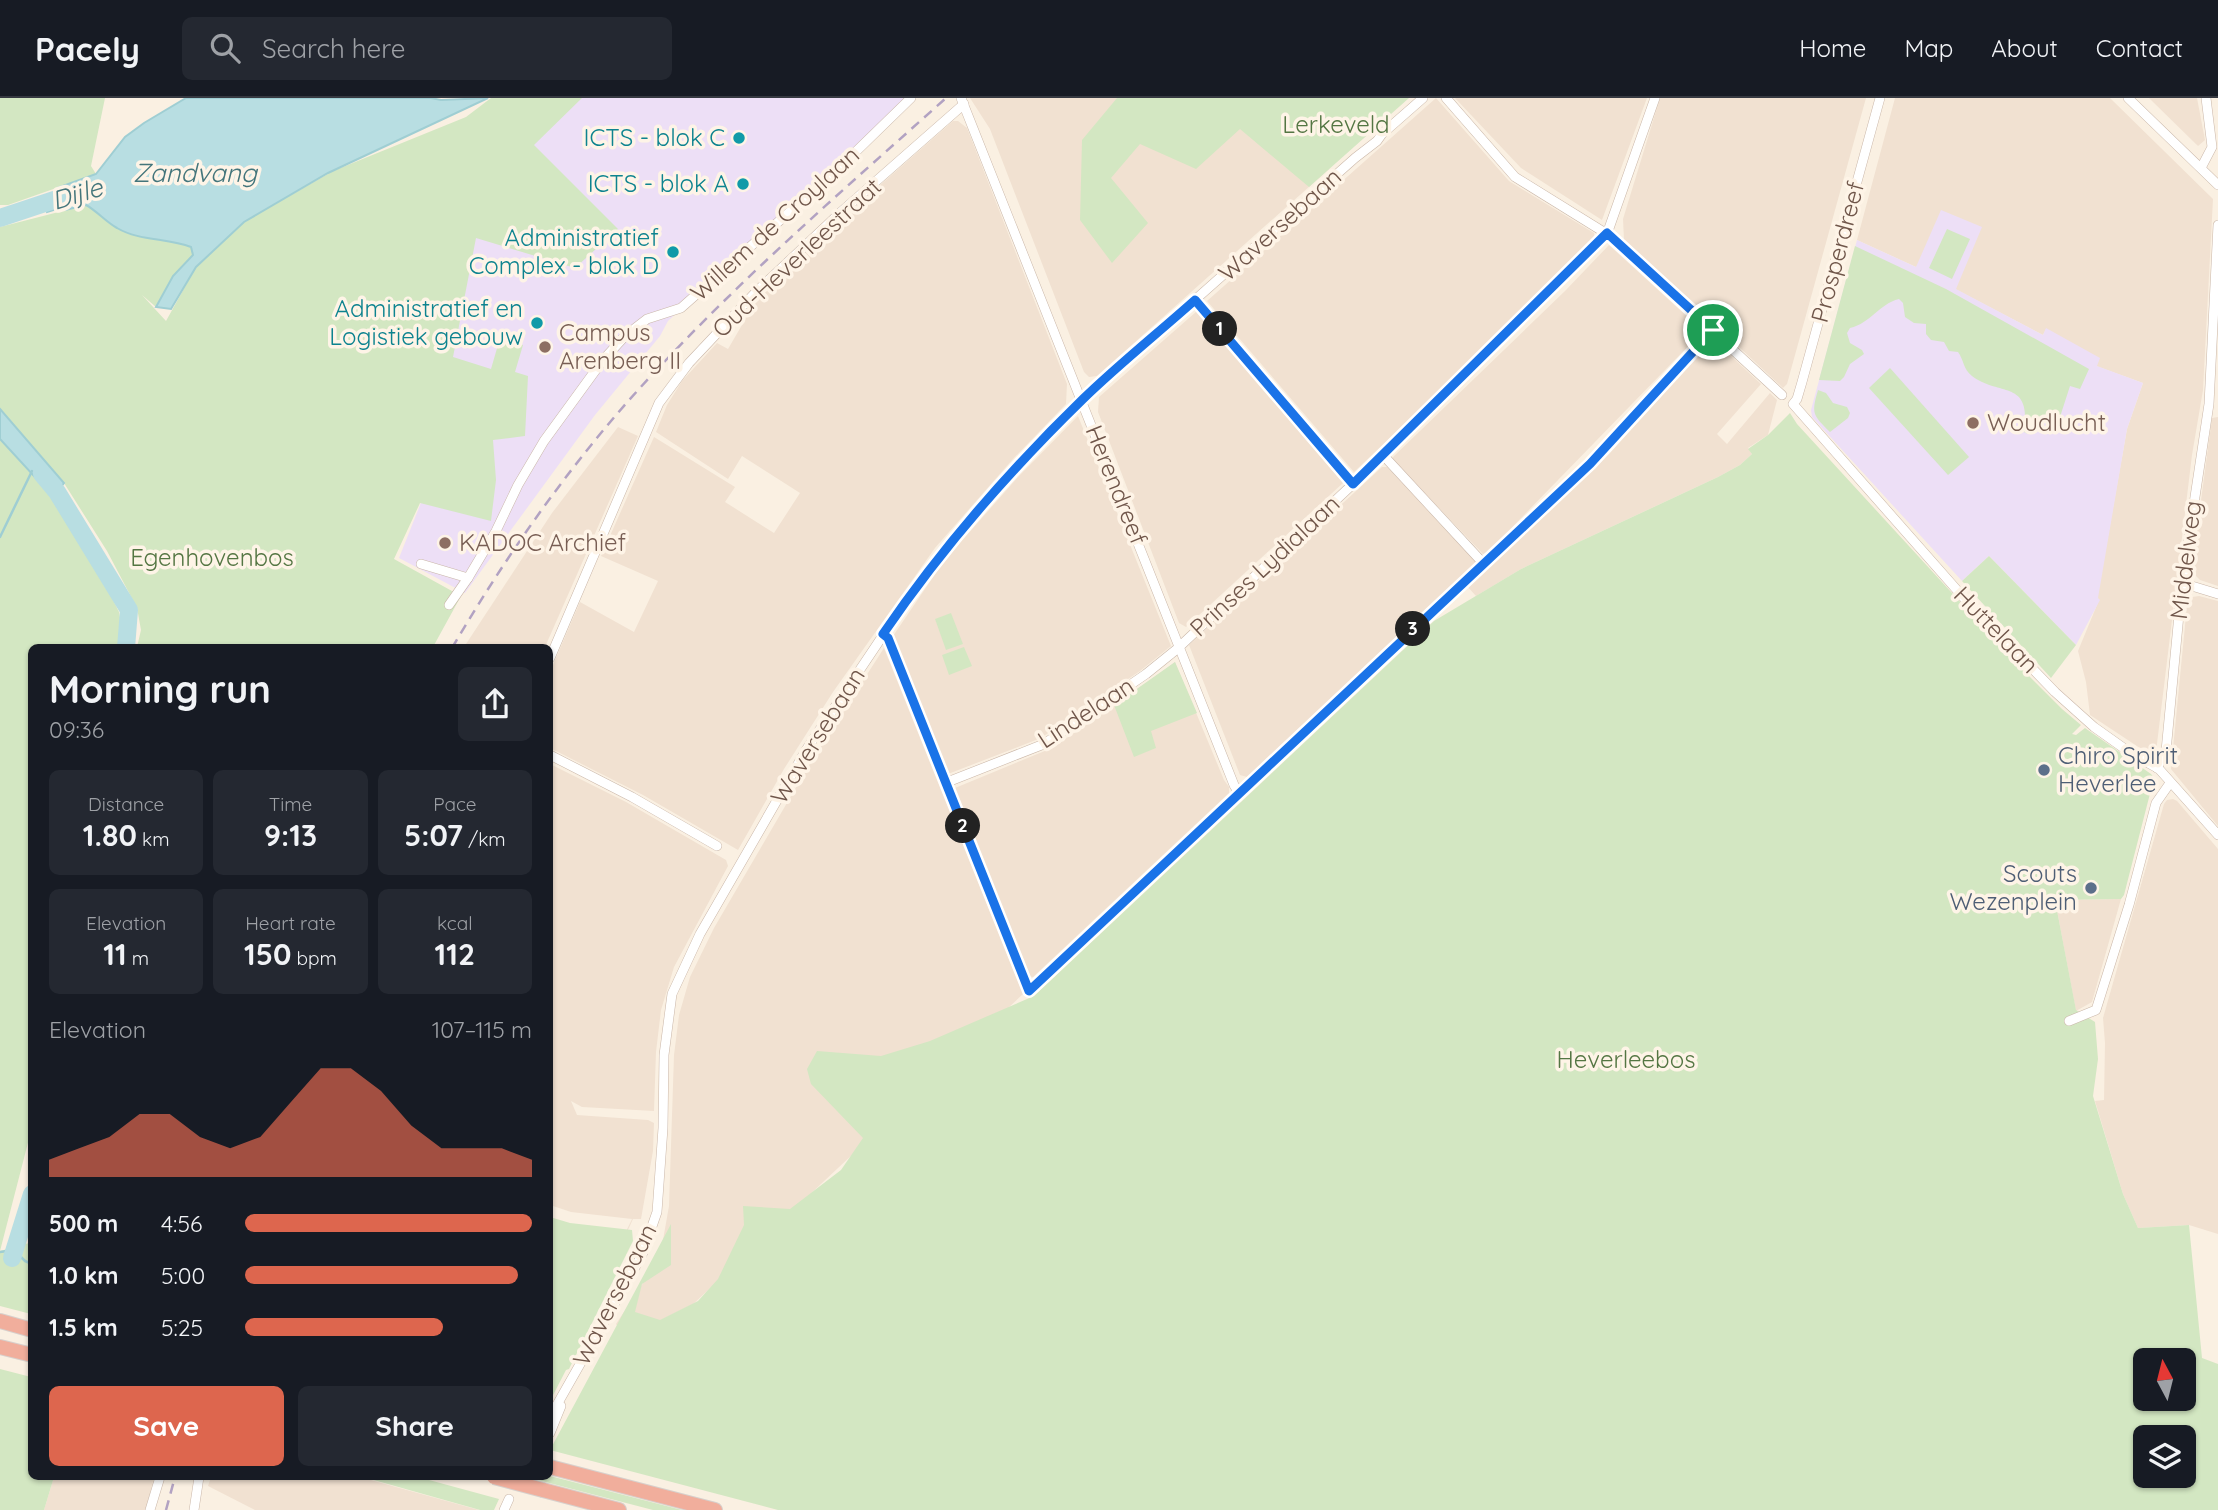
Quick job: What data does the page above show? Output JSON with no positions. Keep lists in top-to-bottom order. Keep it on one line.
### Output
{"streets":{"street":["Willem de Croylaan","Waversebaan","Prosperdreef","Oud-Heverleestraat","Herendreef","Middelweg","Prinses Lydialaan","Huttelaan","Lindelaan"]},"crossings":[["Waversebaan","Herendreef"],["Prosperdreef","Huttelaan"],["Oud-Heverleestraat","Herendreef"],["Herendreef","Prinses Lydialaan"],["Herendreef","Lindelaan"],["Middelweg","Huttelaan"],["Prinses Lydialaan","Lindelaan"]],"water":["Zandvang","Dijle"],"parks":["Lerkeveld","Egenhovenbos","Heverleebos"],"places":["ICTS - blok C","ICTS - blok A","Administratief Complex - blok D","Administratief en Logistiek gebouw","Campus Arenberg II","Woudlucht","KADOC Archief","Chiro Spirit Heverlee","Scouts Wezenplein"],"north":"top","page":{"header":"Pacely","search":"Search here","nav":["Home","Map","About","Contact"],"pins":["1","3","2"],"heading":["Morning run","09:36"],"stats":[["Distance","1.80 km"],["Time","9:13"],["Pace","5:07 /km"],["Elevation","11 m"],["Heart rate","150 bpm"],["kcal","112"]],"chart":["Elevation","107–115 m"],"list":[{"name":"500 m","note":"4:56"},{"name":"1.0 km","note":"5:00"},{"name":"1.5 km","note":"5:25"}],"buttons":["Save","Share"]}}
